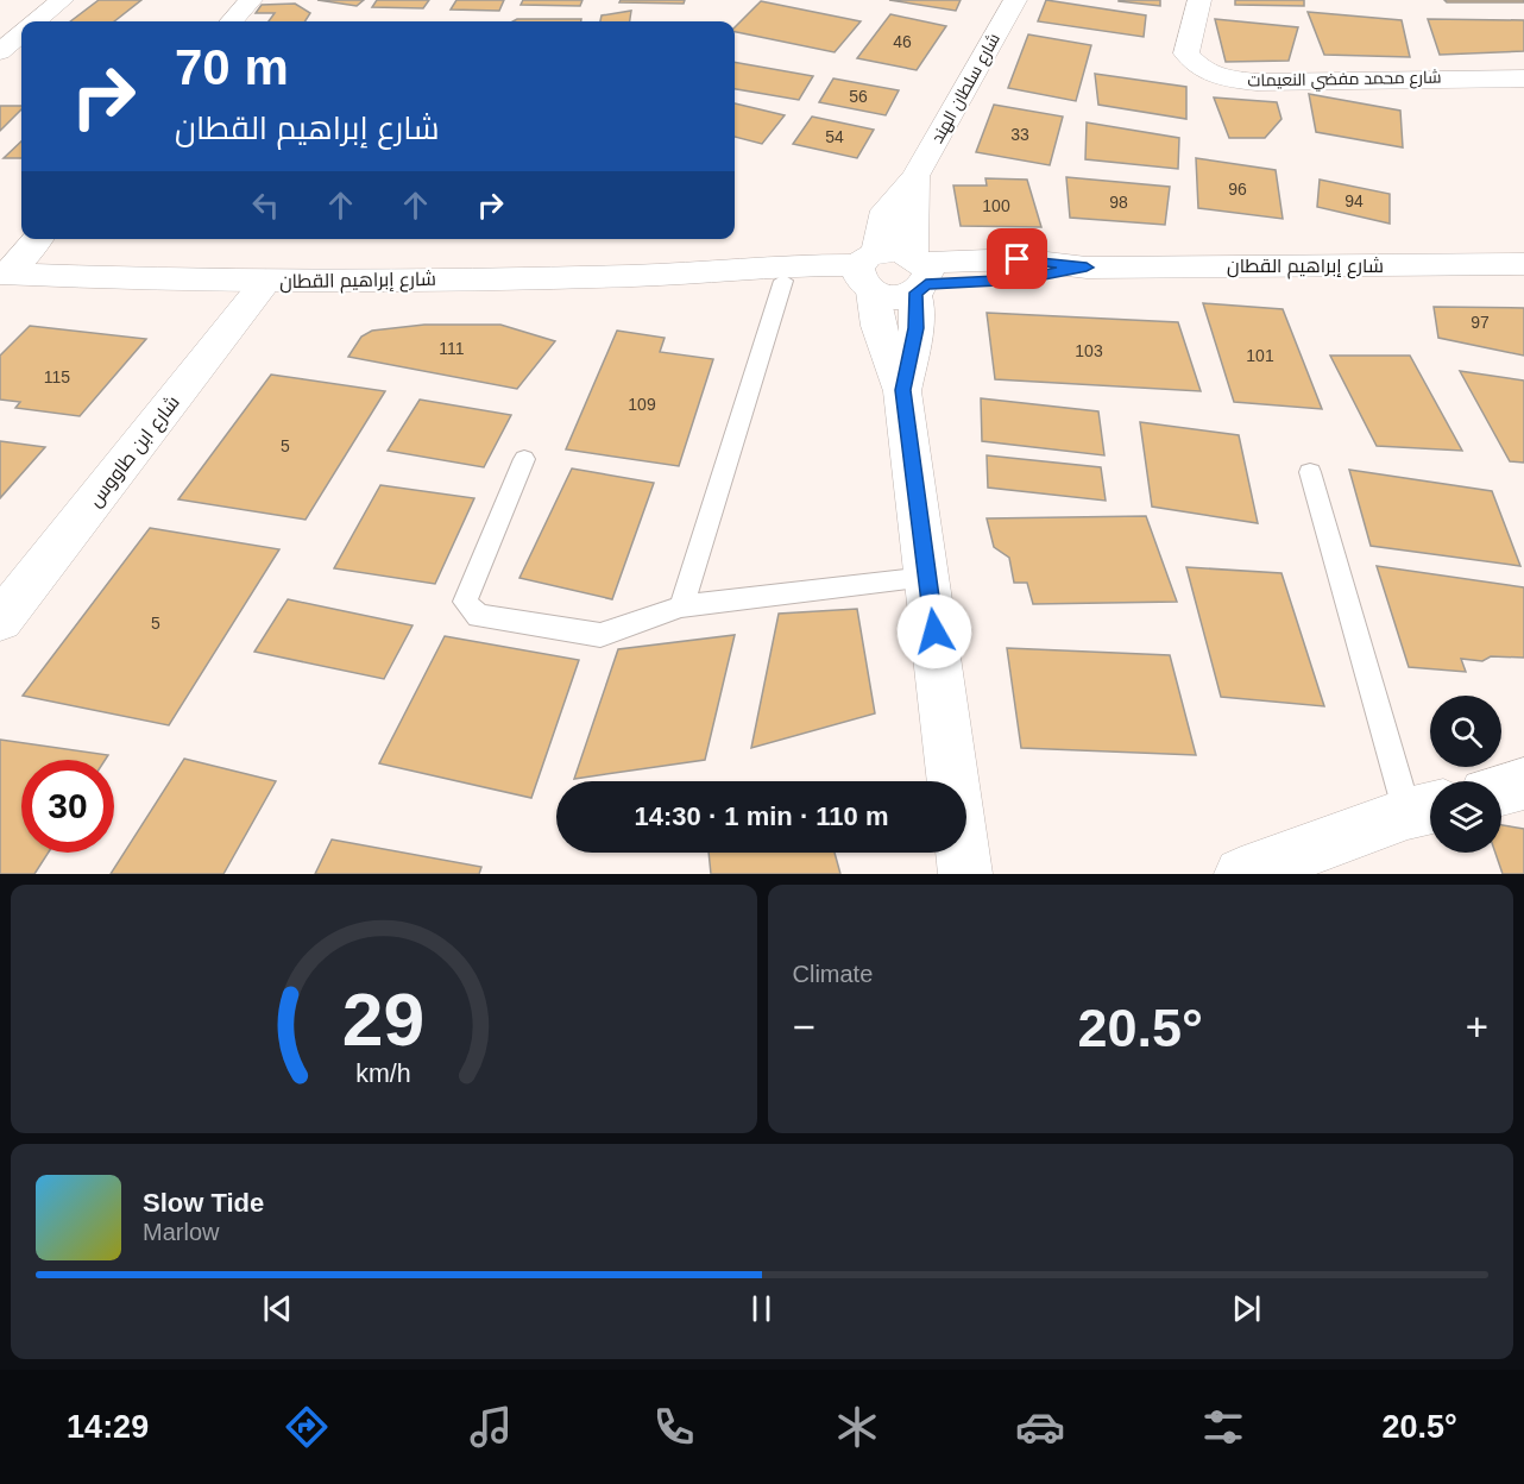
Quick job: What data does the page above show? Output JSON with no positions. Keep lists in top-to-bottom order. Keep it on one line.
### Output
{"streets":{"street":["شارع محمد مفضي النعيمات","شارع سلطان الهند","شارع إبراهيم القطان","شارع ابن طاووس"]},"crossings":[["شارع سلطان الهند","شارع إبراهيم القطان"],["شارع إبراهيم القطان","شارع ابن طاووس"]],"house_numbers":["46","56","33","54","96","94","98","100","97","111","103","101","115","109","5","5"],"page":{"turn":["70 m","شارع إبراهيم القطان"],"limit":"30","trip":"14:30 · 1 min · 110 m","tile":"Climate","heat":["−","20.5°","+"],"song":["Slow Tide","Marlow"],"tabs":["14:29","20.5°"],"gauge":["29","km/h"]}}
